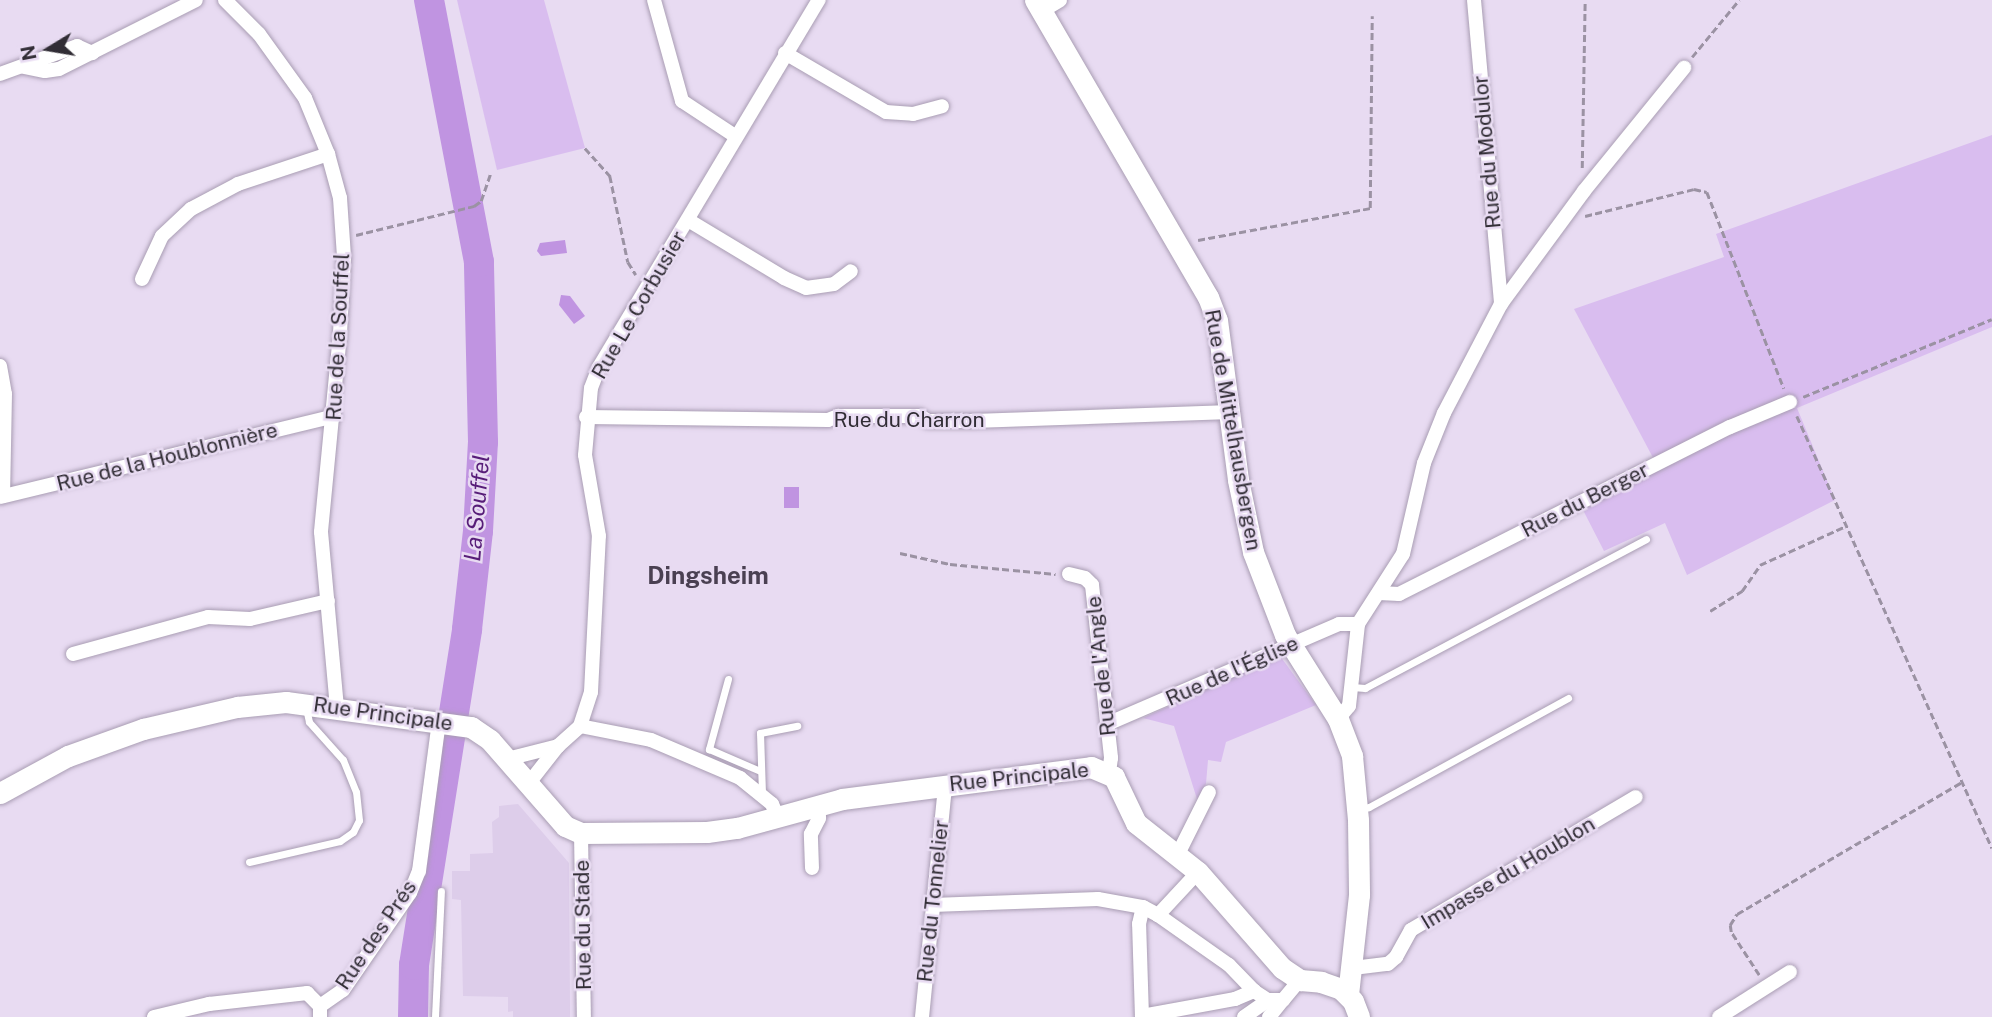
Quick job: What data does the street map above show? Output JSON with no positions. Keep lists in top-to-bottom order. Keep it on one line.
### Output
{"streets":{"street":["Rue du Modulor","Rue Le Corbusier","Rue de la Souffel","Rue du Charron","Rue de Mittelhausbergen","Rue de la Houblonnière","Rue du Berger","Rue de l'Angle","Rue de l'Église","Rue Principale","Impasse du Houblon","Rue du Tonnelier","Rue du Stade","Rue des Prés"]},"crossings":[["Rue Le Corbusier","Rue du Charron"],["Rue de la Souffel","Rue de la Houblonnière"],["Rue de la Souffel","Rue Principale"],["Rue du Charron","Rue de Mittelhausbergen"],["Rue de Mittelhausbergen","Rue de l'Église"],["Rue de Mittelhausbergen","Impasse du Houblon"],["Rue de l'Angle","Rue de l'Église"],["Rue de l'Angle","Rue Principale"],["Rue Principale","Rue du Tonnelier"],["Rue Principale","Rue du Stade"],["Rue Principale","Rue des Prés"]],"districts":["Dingsheim"],"water":["La Souffel"],"north":"left"}
